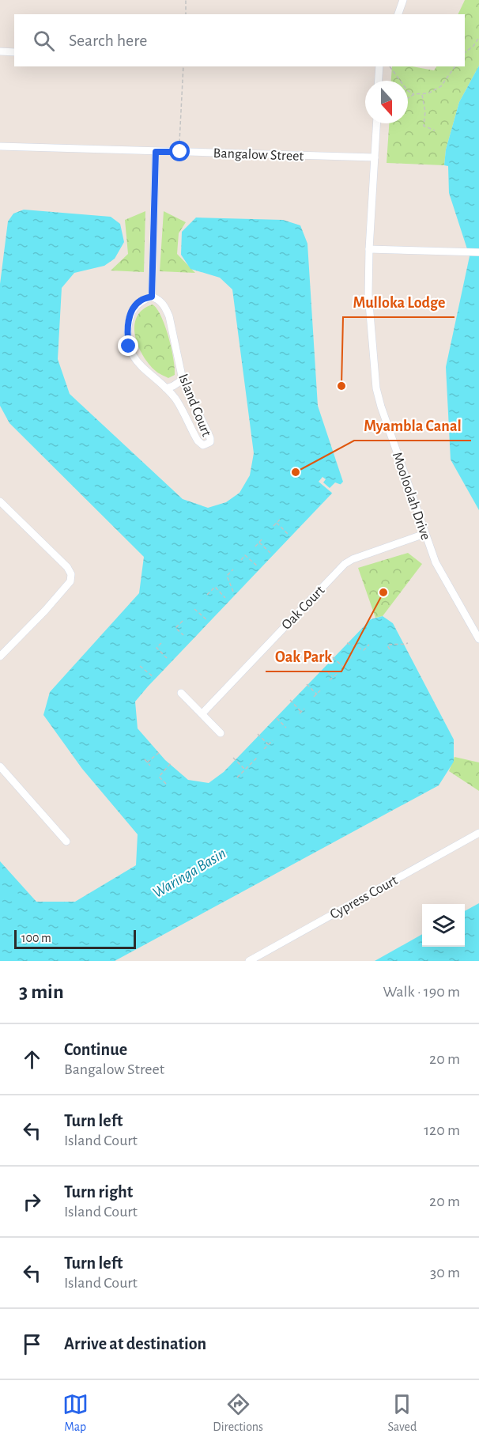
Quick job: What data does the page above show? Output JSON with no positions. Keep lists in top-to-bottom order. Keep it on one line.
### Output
{"streets":{"street":["Bangalow Street","Island Court","Mooloolah Drive","Oak Court","Cypress Court"]},"crossings":[["Bangalow Street","Mooloolah Drive"],["Mooloolah Drive","Oak Court"]],"water":["Waringa Basin"],"places":["Mulloka Lodge","Myambla Canal","Oak Park"],"scale_bar":"100 m","north":"bottom","page":{"search":"Search here","scale":"100 m","heading":["3 min","Walk · 190 m"],"list":[["Continue","Bangalow Street","20 m"],["Turn left","Island Court","120 m"],["Turn right","Island Court","20 m"],["Turn left","Island Court","30 m"],"Arrive at destination"],"nav":["Map","Directions","Saved"]}}
